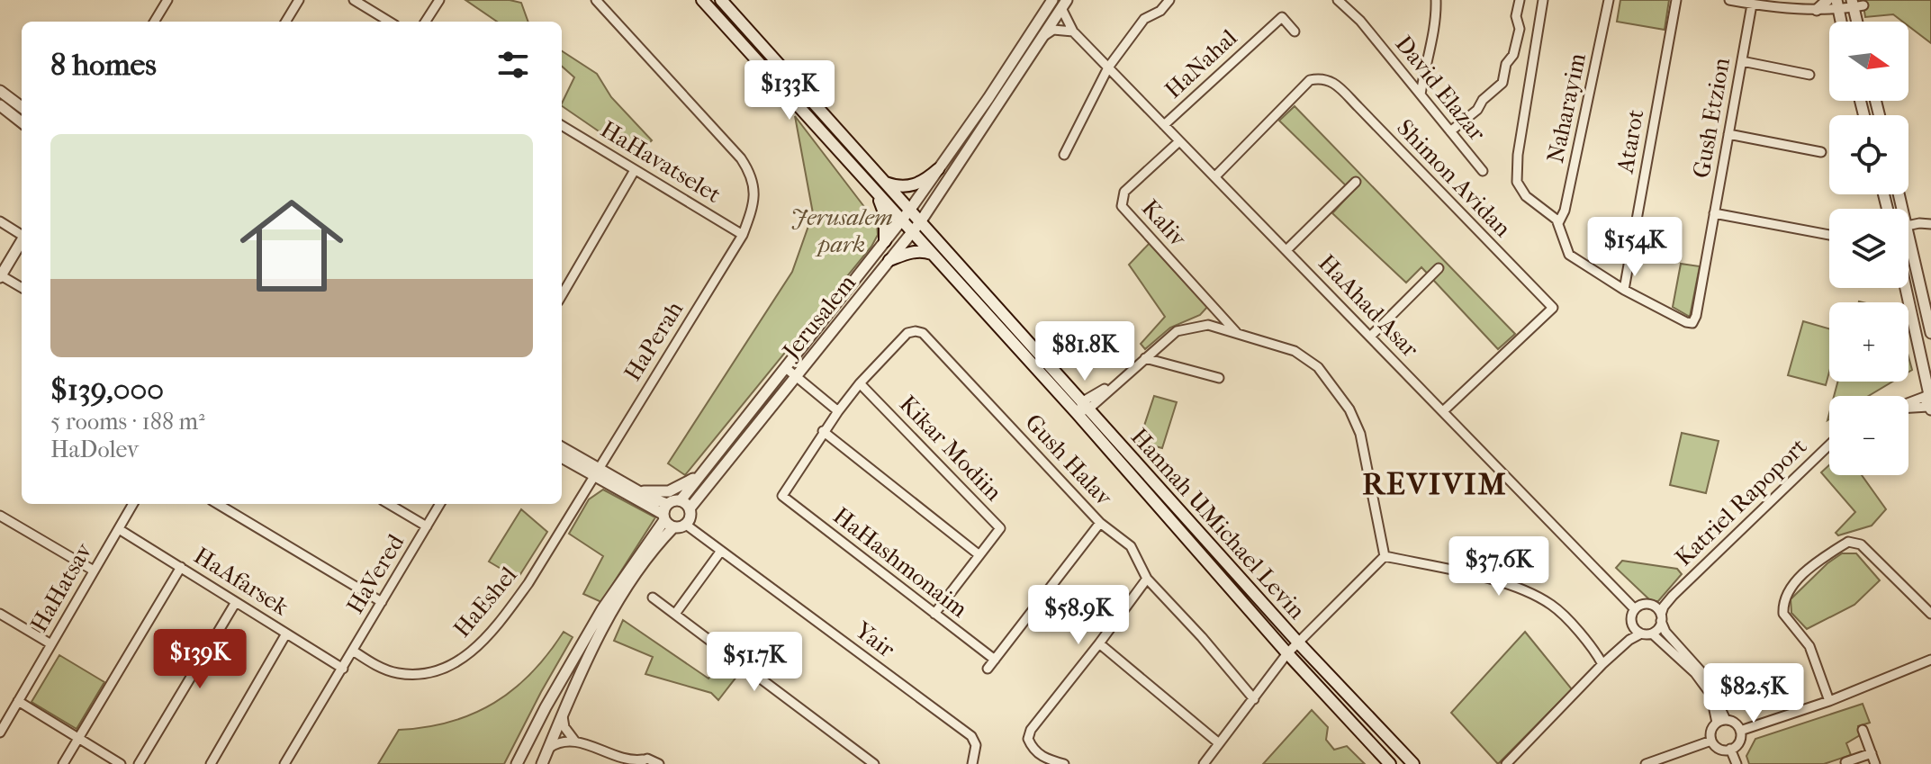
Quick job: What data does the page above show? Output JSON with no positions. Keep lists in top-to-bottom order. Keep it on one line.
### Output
{"streets":{"main road":["Hannah UMichael Levin"],"street":["HaNahal","David Elazar","Naharayim","Gush Etzion","Atarot","HaHavatselet","Shimon Avidan","Kaliv","HaAhad Asar","Jerusalem","HaPerah","Kikar Modiin","Gush Halav","Katriel Rapoport","HaHashmonaim","HaVered","HaAfarsek","HaHatsav","HaEshel","Yair"]},"crossings":[["HaNahal","HaAhad Asar"],["Gush Etzion","Atarot"],["HaHavatselet","HaPerah"],["Shimon Avidan","HaAhad Asar"],["Kaliv","HaAhad Asar"],["HaAhad Asar","Jerusalem"],["HaAhad Asar","Katriel Rapoport"],["Jerusalem","Hannah UMichael Levin"],["HaPerah","HaEshel"],["Kikar Modiin","Gush Halav"],["HaVered","HaAfarsek"],["HaVered","HaEshel"],["HaAfarsek","HaHatsav"]],"districts":["REVIVIM"],"parks":["Jerusalem park"],"north":"right","page":{"map_buttons":["+","−"],"heading":"8 homes","price":["$133K","$154K","$81.8K","$37.6K","$58.9K","$139K","$51.7K","$82.5K"],"list":[{"name":"$139,000","note":"5 rooms · 188 m² · HaDolev"}]}}
